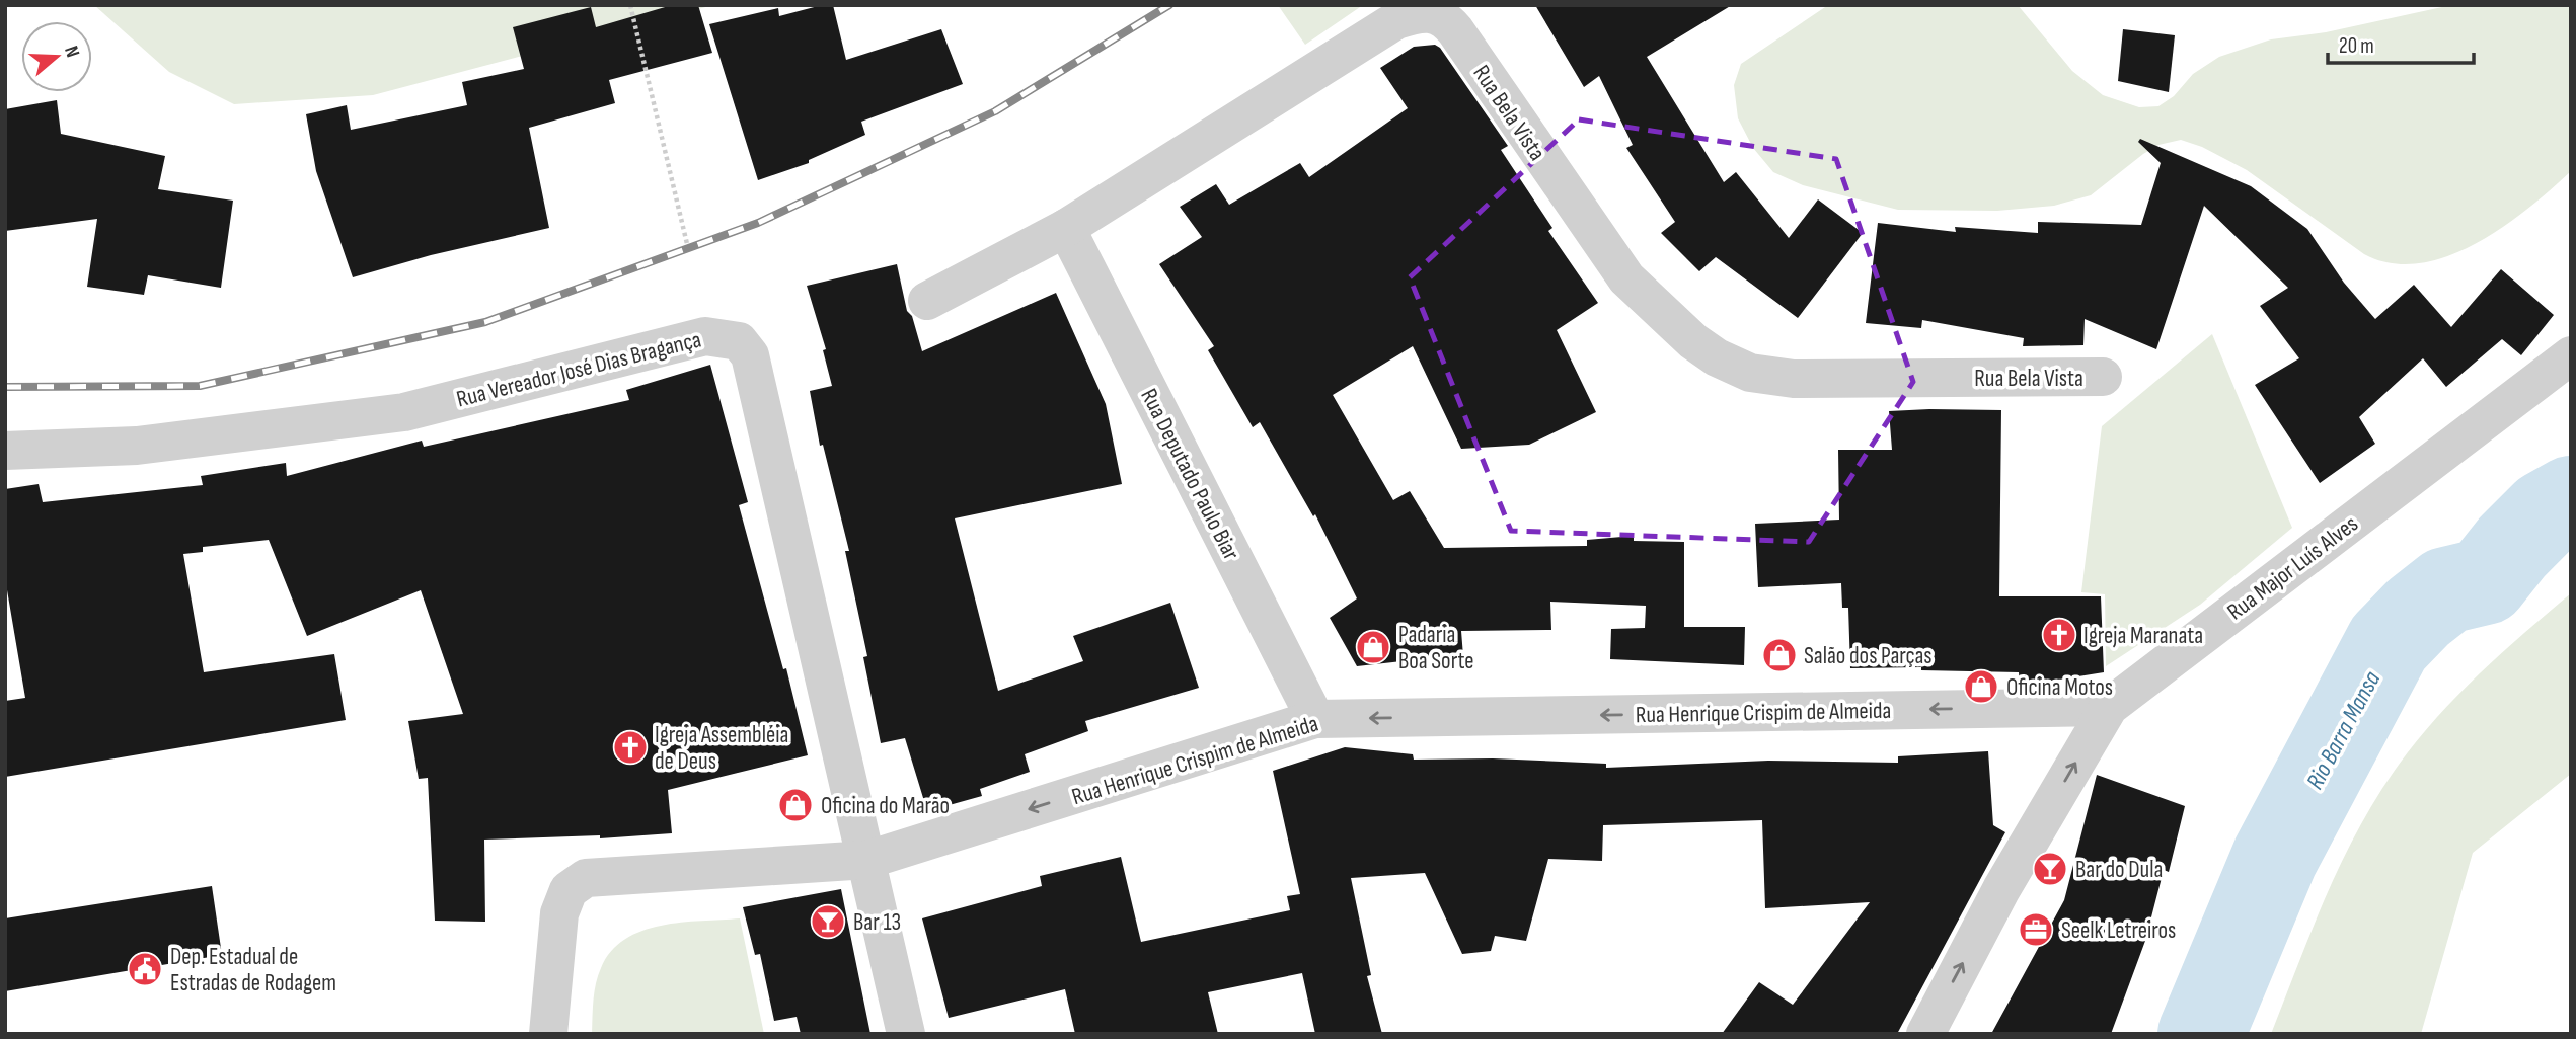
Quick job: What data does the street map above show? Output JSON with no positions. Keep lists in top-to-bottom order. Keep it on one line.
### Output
{"streets":{"street":["Rua Bela Vista","Rua Vereador José Dias Bragança","Rua Deputado Paulo Biar","Rua Major Luís Alves","Rua Henrique Crispim de Almeida"]},"crossings":[["Rua Bela Vista","Rua Deputado Paulo Biar"],["Rua Vereador José Dias Bragança","Rua Henrique Crispim de Almeida"],["Rua Deputado Paulo Biar","Rua Henrique Crispim de Almeida"],["Rua Major Luís Alves","Rua Henrique Crispim de Almeida"]],"one_way":["Rua Major Luís Alves","Rua Henrique Crispim de Almeida"],"water":["Rio Barra Mansa"],"places":{"church":["Igreja Maranata","Igreja Assembléia de Deus"],"shop":["Padaria Boa Sorte","Salão dos Parças","Oficina Motos","Oficina do Marão"],"bar":["Bar do Dula","Bar 13"],"office":["Seelk Letreiros"],"public building":["Dep. Estadual de Estradas de Rodagem"]},"scale_bar":"20 m","north":"right"}
